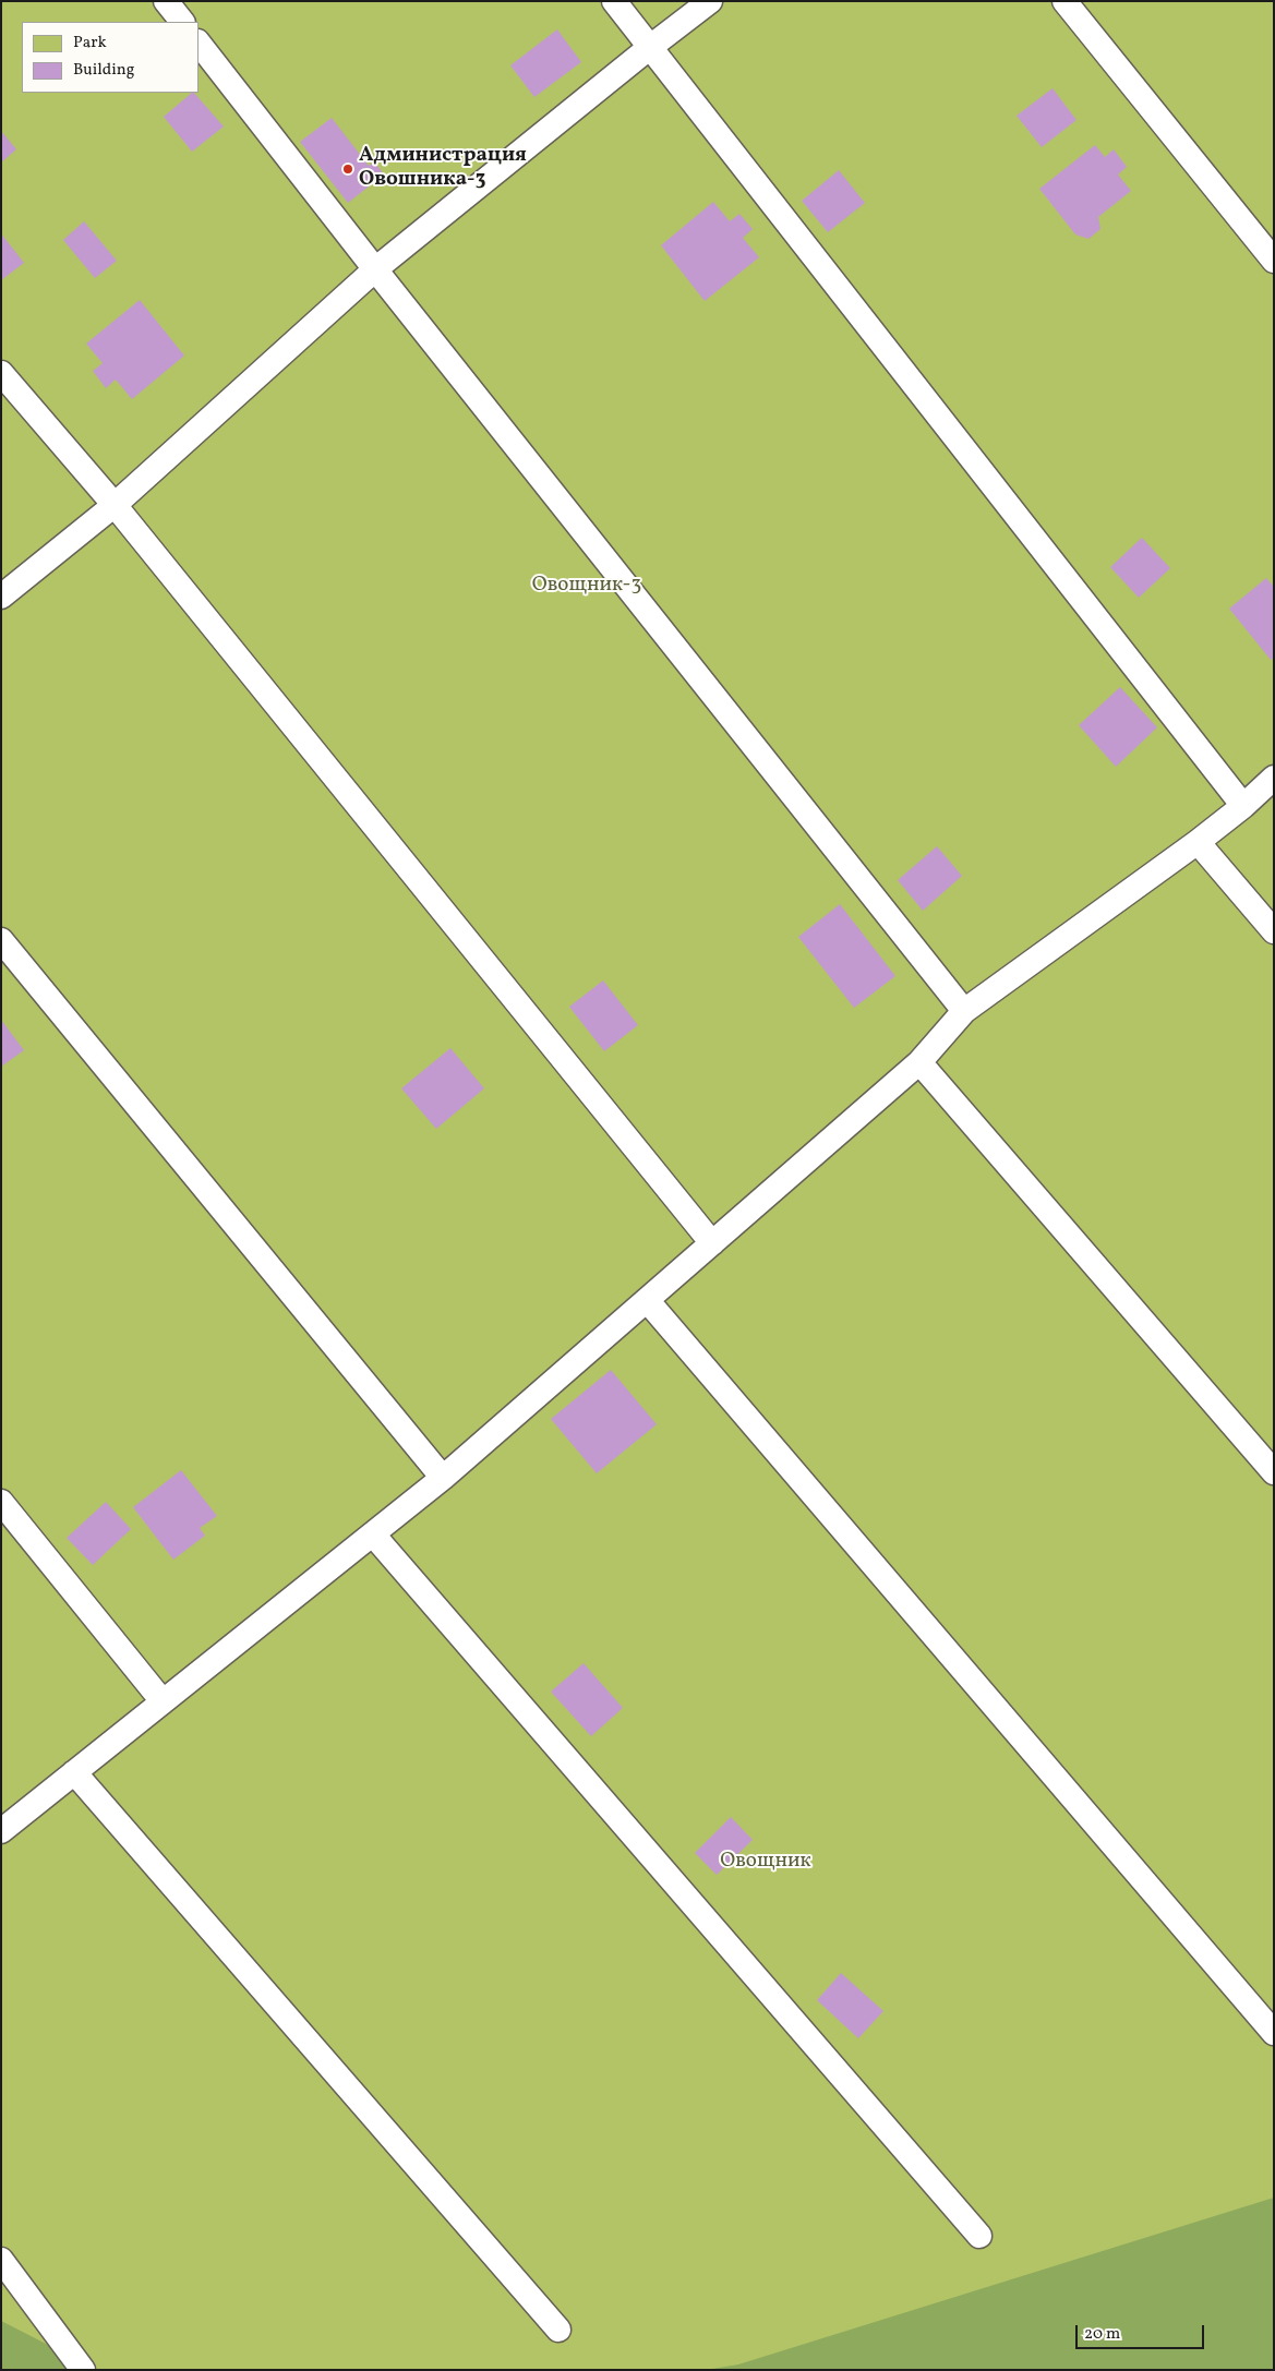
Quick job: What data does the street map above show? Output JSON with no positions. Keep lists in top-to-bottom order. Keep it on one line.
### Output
{"parks":["Овощник-3","Овощник"],"places":["Администрация Овошника-3"],"legend":["Park","Building"],"scale_bar":"20 m"}
